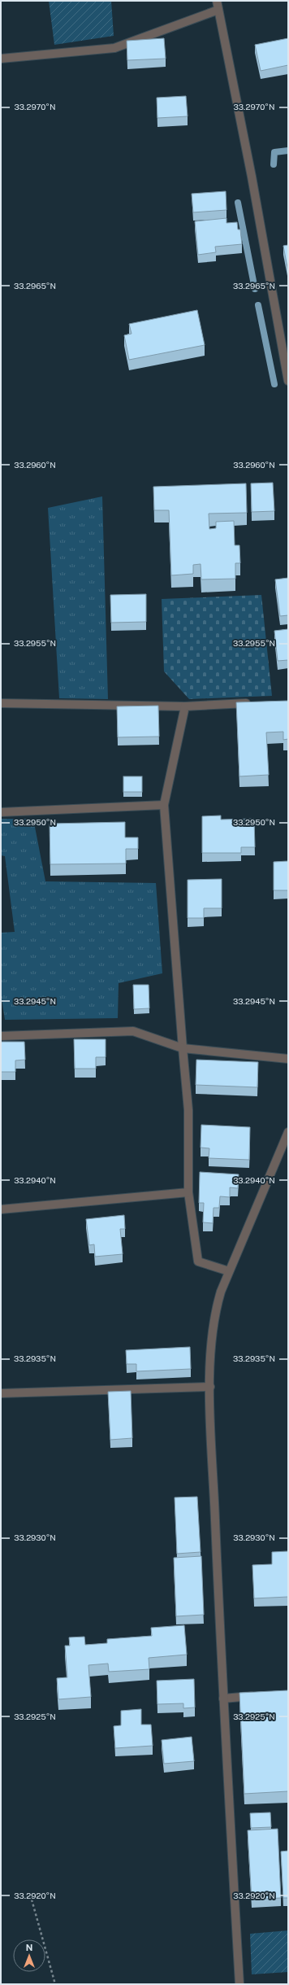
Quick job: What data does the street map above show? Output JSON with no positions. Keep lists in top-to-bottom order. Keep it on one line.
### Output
{"north":"top","coordinates":["33.2970°N","33.2965°N","33.2960°N","33.2955°N","33.2950°N","33.2945°N","33.2940°N","33.2935°N","33.2930°N","33.2925°N","33.2920°N"]}
